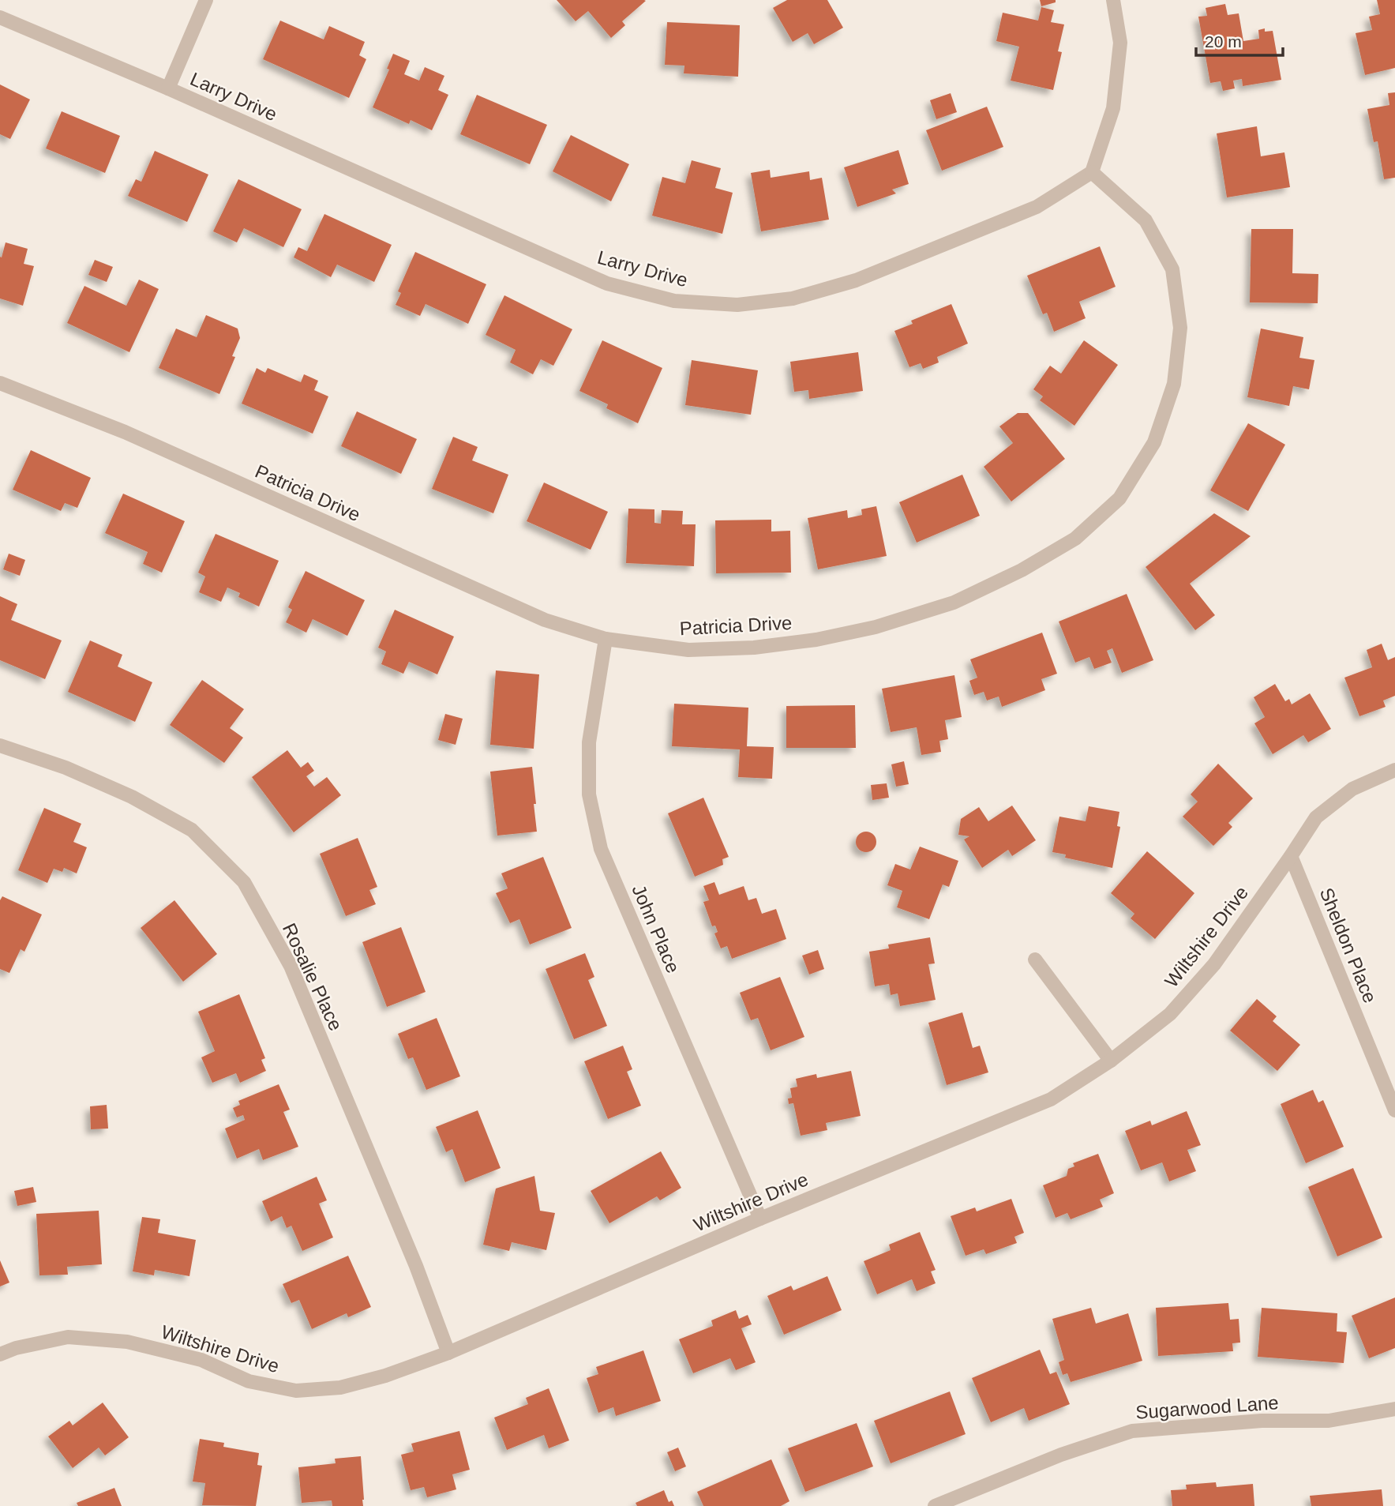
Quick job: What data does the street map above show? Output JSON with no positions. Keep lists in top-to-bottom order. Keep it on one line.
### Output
{"streets":{"street":["Larry Drive","Patricia Drive","John Place","Wiltshire Drive","Sheldon Place","Rosalie Place","Sugarwood Lane"]},"crossings":[["Larry Drive","Patricia Drive"],["Patricia Drive","John Place"],["John Place","Wiltshire Drive"],["Wiltshire Drive","Sheldon Place"],["Wiltshire Drive","Rosalie Place"]],"scale_bar":"20 m"}
